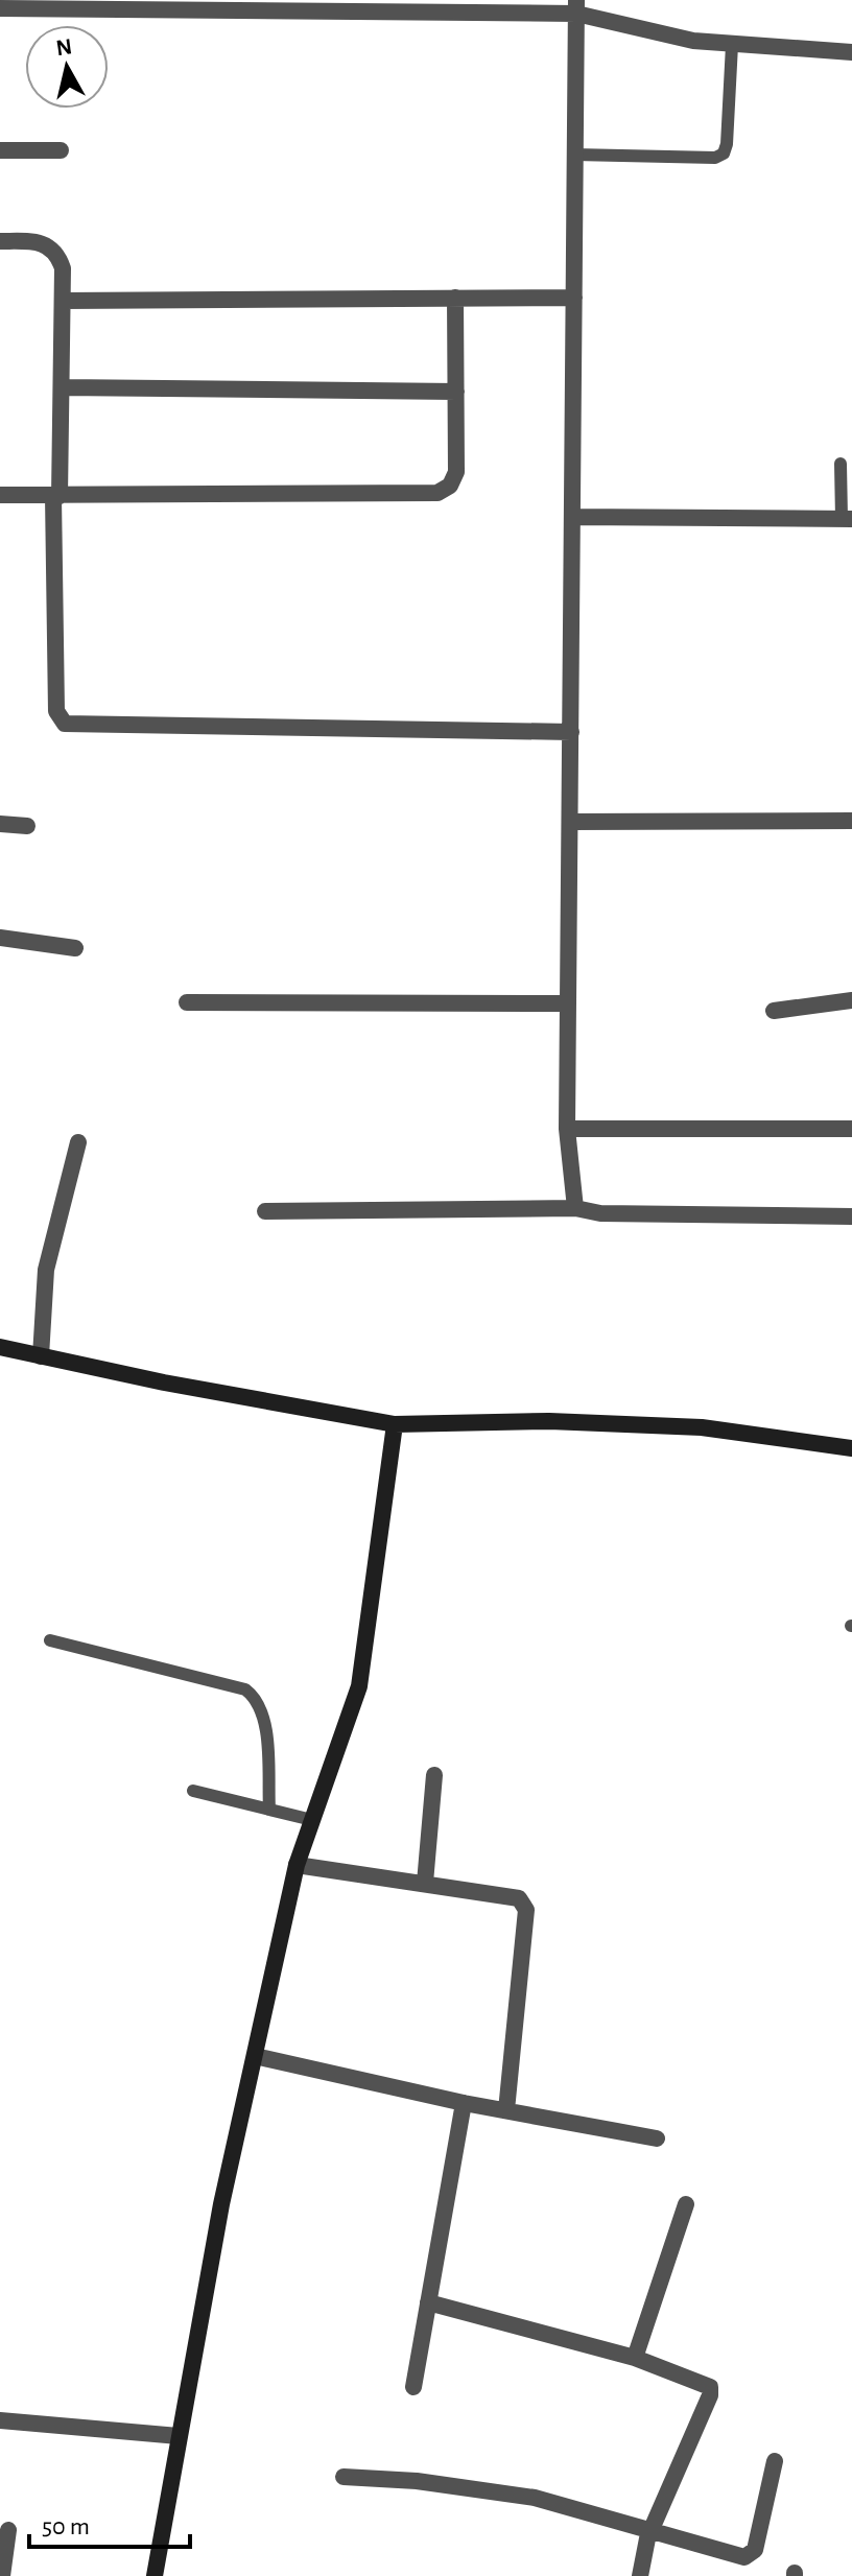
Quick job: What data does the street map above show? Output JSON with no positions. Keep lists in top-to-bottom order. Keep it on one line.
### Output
{"scale_bar":"50 m","north":"top"}
